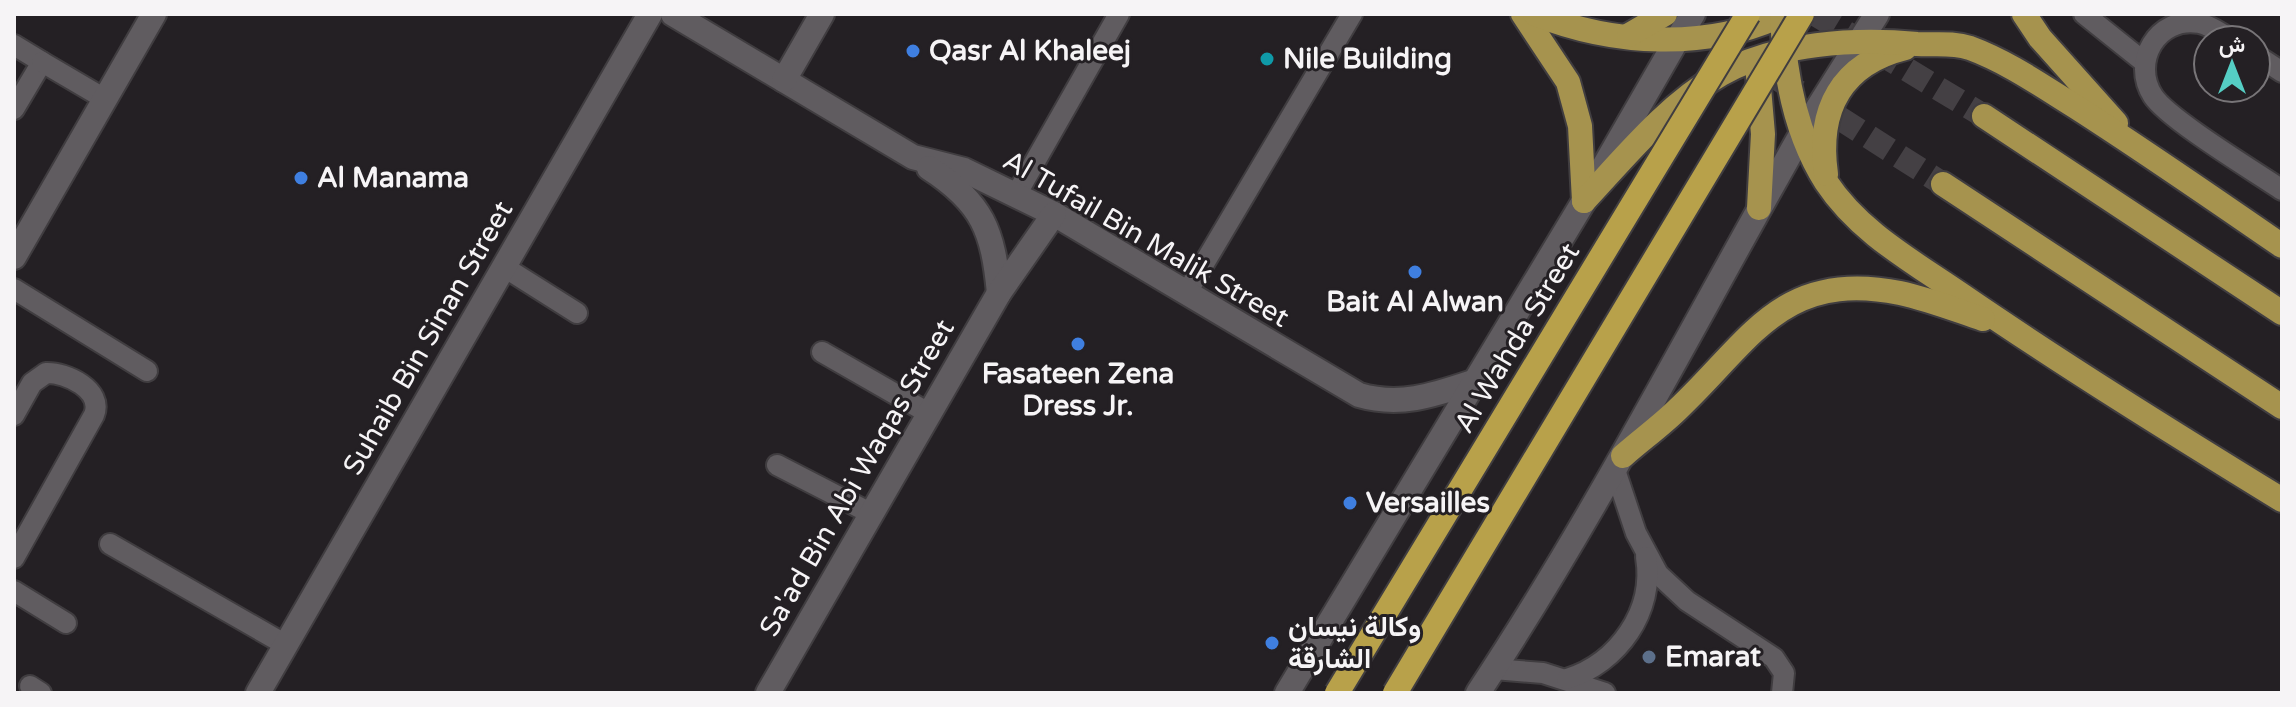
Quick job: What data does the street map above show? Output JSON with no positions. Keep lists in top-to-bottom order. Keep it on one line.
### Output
{"streets":{"highway":["Al Wahda Street"],"street":["Al Tufail Bin Malik Street","Suhaib Bin Sinan Street","Sa'ad Bin Abi Waqas Street"]},"crossings":[["Al Tufail Bin Malik Street","Sa'ad Bin Abi Waqas Street"]],"places":["Qasr Al Khaleej","Nile Building","Al Manama","Bait Al Alwan","Fasateen Zena Dress Jr.","Versailles","وكالة نيسان الشارقة","Emarat"],"north":"top"}
